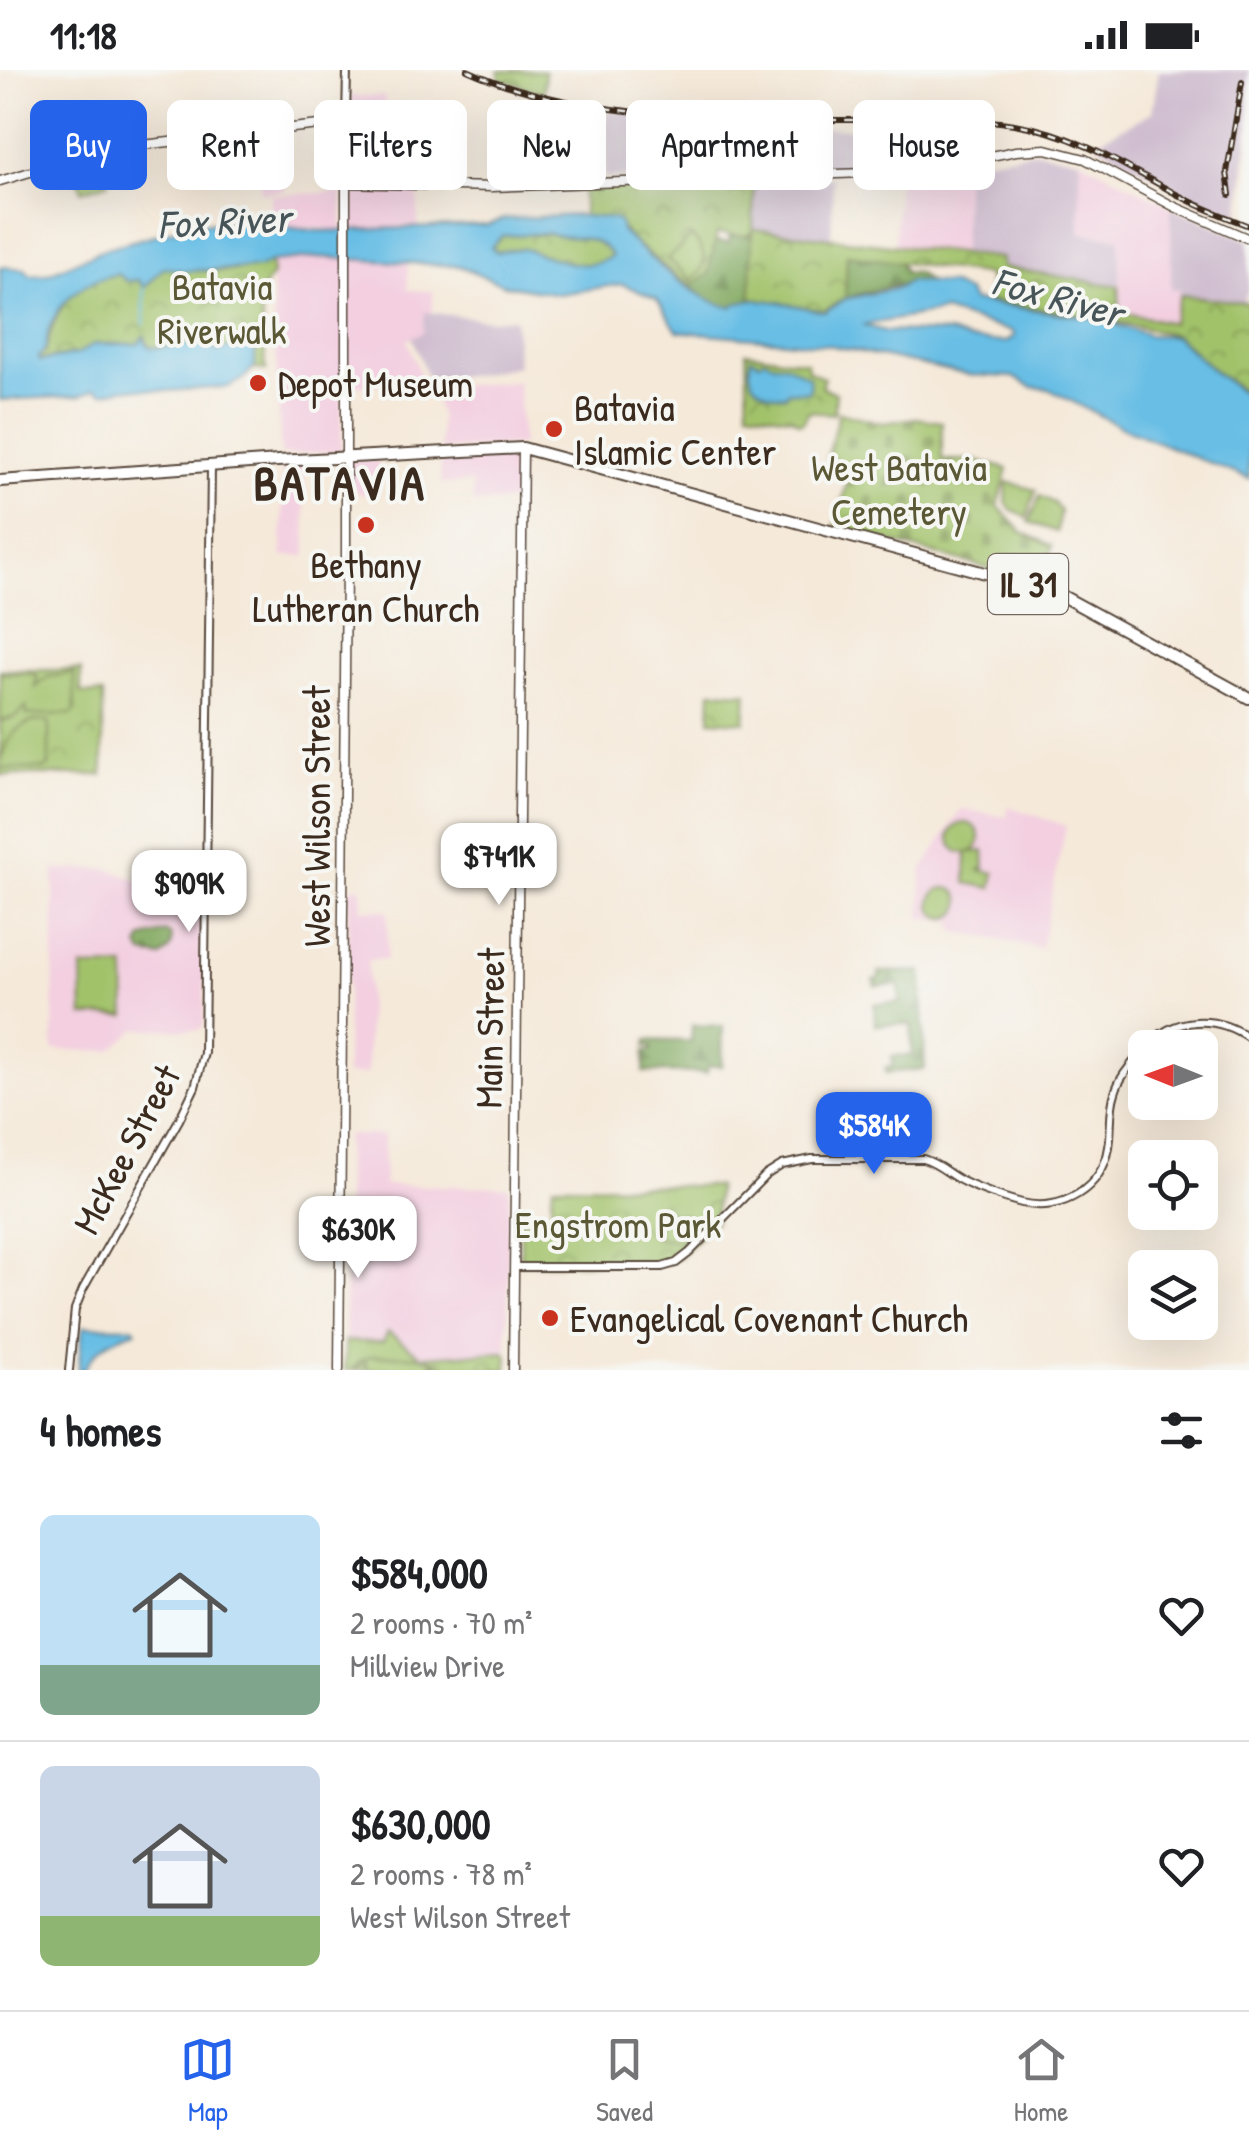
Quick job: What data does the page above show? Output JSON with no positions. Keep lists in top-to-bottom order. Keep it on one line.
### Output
{"streets":{"main road":["IL 31","West Wilson Street","Main Street"],"street":["McKee Street"]},"crossings":[["IL 31","West Wilson Street"],["IL 31","Main Street"],["IL 31","McKee Street"]],"districts":["BATAVIA"],"water":["Fox River"],"parks":["Batavia Riverwalk","West Batavia Cemetery","Engstrom Park"],"places":["Depot Museum","Batavia Islamic Center","Bethany Lutheran Church","Evangelical Covenant Church"],"north":"left","page":{"status":"11:18","chip":["Buy","Rent","Filters","New","Apartment","House"],"price":["$741K","$909K","$584K","$630K"],"heading":"4 homes","list":[{"name":"$584,000","note":"2 rooms · 70 m² · Millview Drive"},{"name":"$630,000","note":"2 rooms · 78 m² · West Wilson Street"}],"tabs":["Map","Saved","Home"]}}
